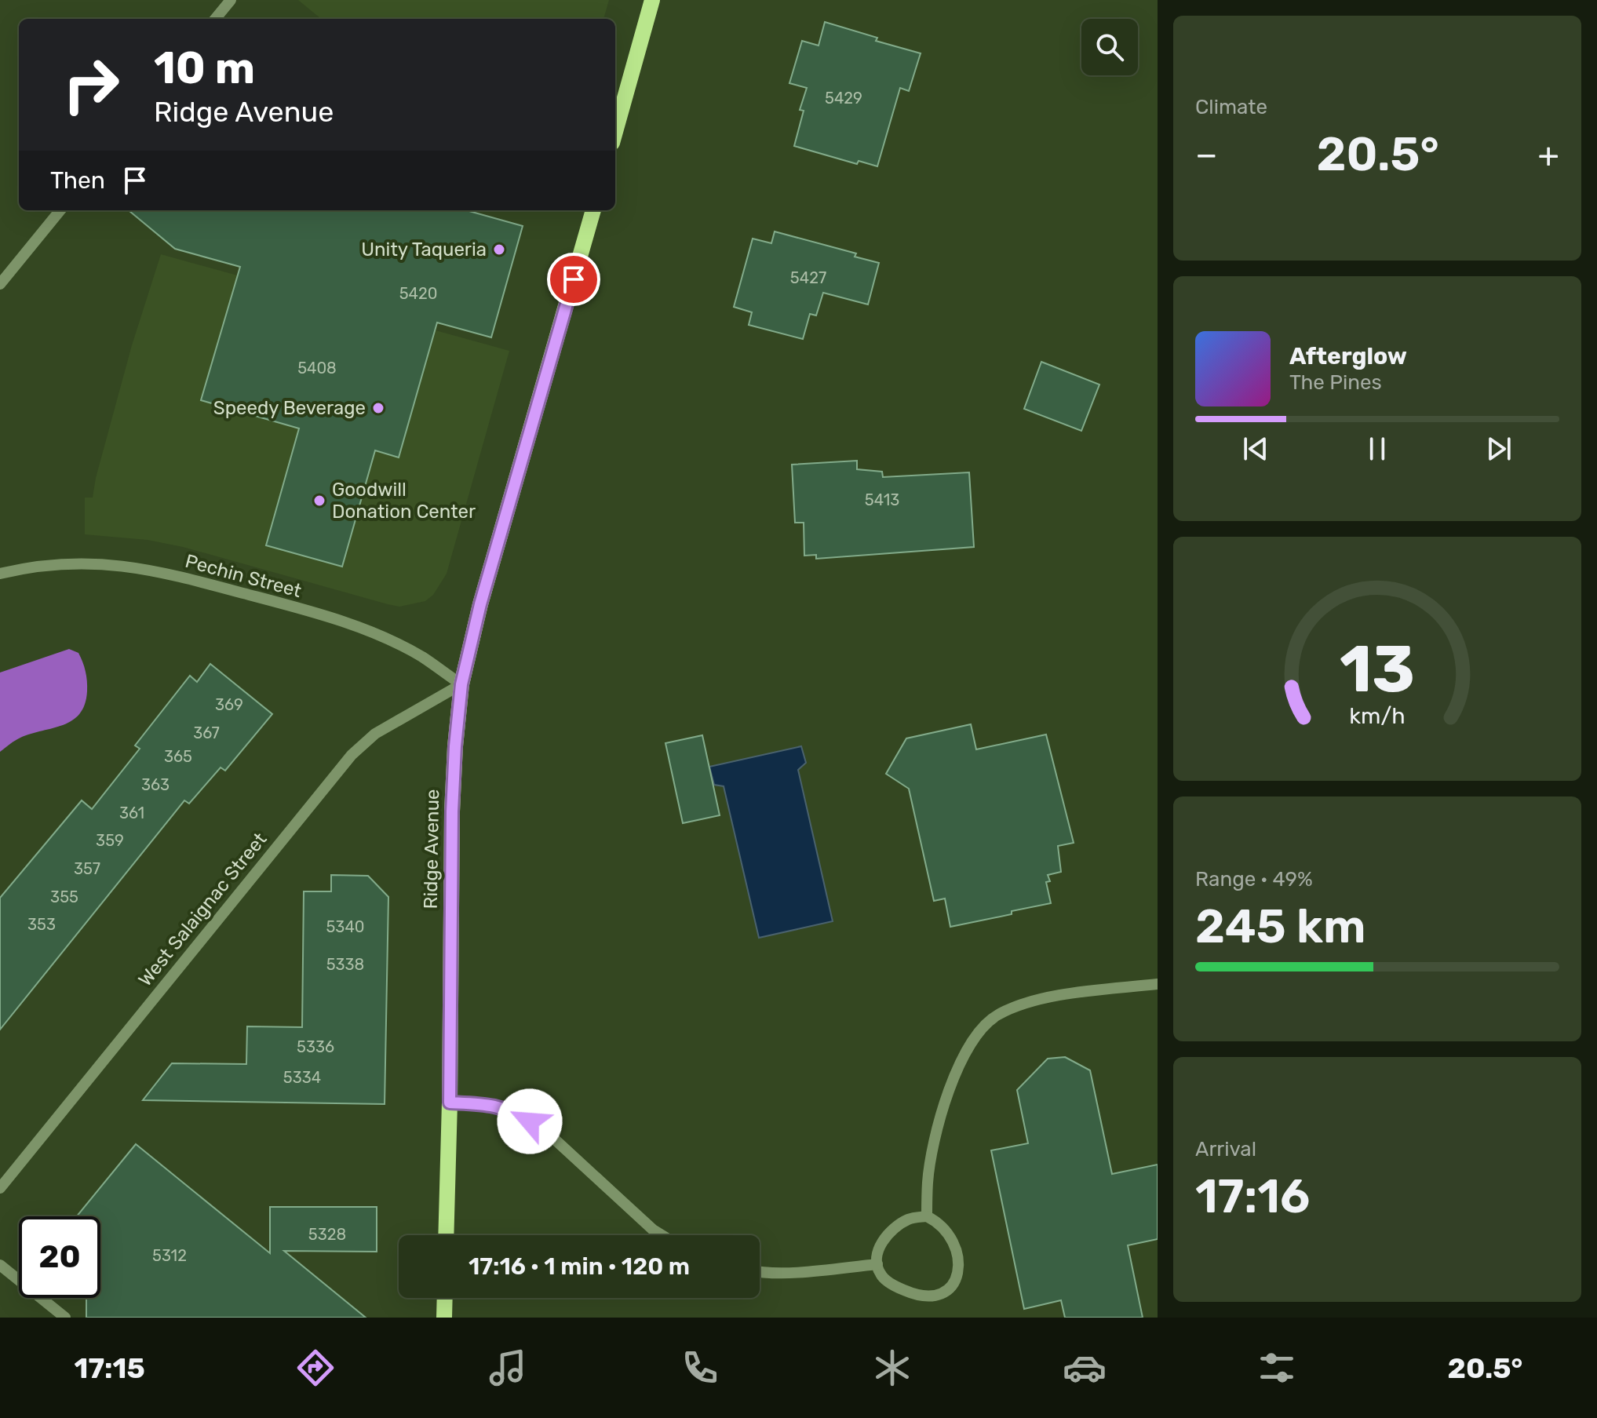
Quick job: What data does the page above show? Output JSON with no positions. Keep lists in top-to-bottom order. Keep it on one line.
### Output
{"streets":{"main road":["Ridge Avenue"],"street":["Pechin Street","West Salaignac Street"]},"crossings":[["Pechin Street","Ridge Avenue"],["Pechin Street","West Salaignac Street"],["Ridge Avenue","West Salaignac Street"]],"places":["Unity Taqueria","Speedy Beverage","Goodwill Donation Center"],"house_numbers":["5429","5427","5420","5408","5413","369","367","365","363","361","359","357","355","353","5340","5338","5336","5334","5328","5312"],"page":{"tile":["Climate",["Range · 49%","245 km"],["Arrival","17:16"]],"turn":["10 m","Ridge Avenue"],"heat":["−","20.5°","+"],"then":"Then","song":["Afterglow","The Pines"],"limit":"20","trip":"17:16 · 1 min · 120 m","tabs":["17:15","20.5°"],"gauge":["13","km/h"]}}
